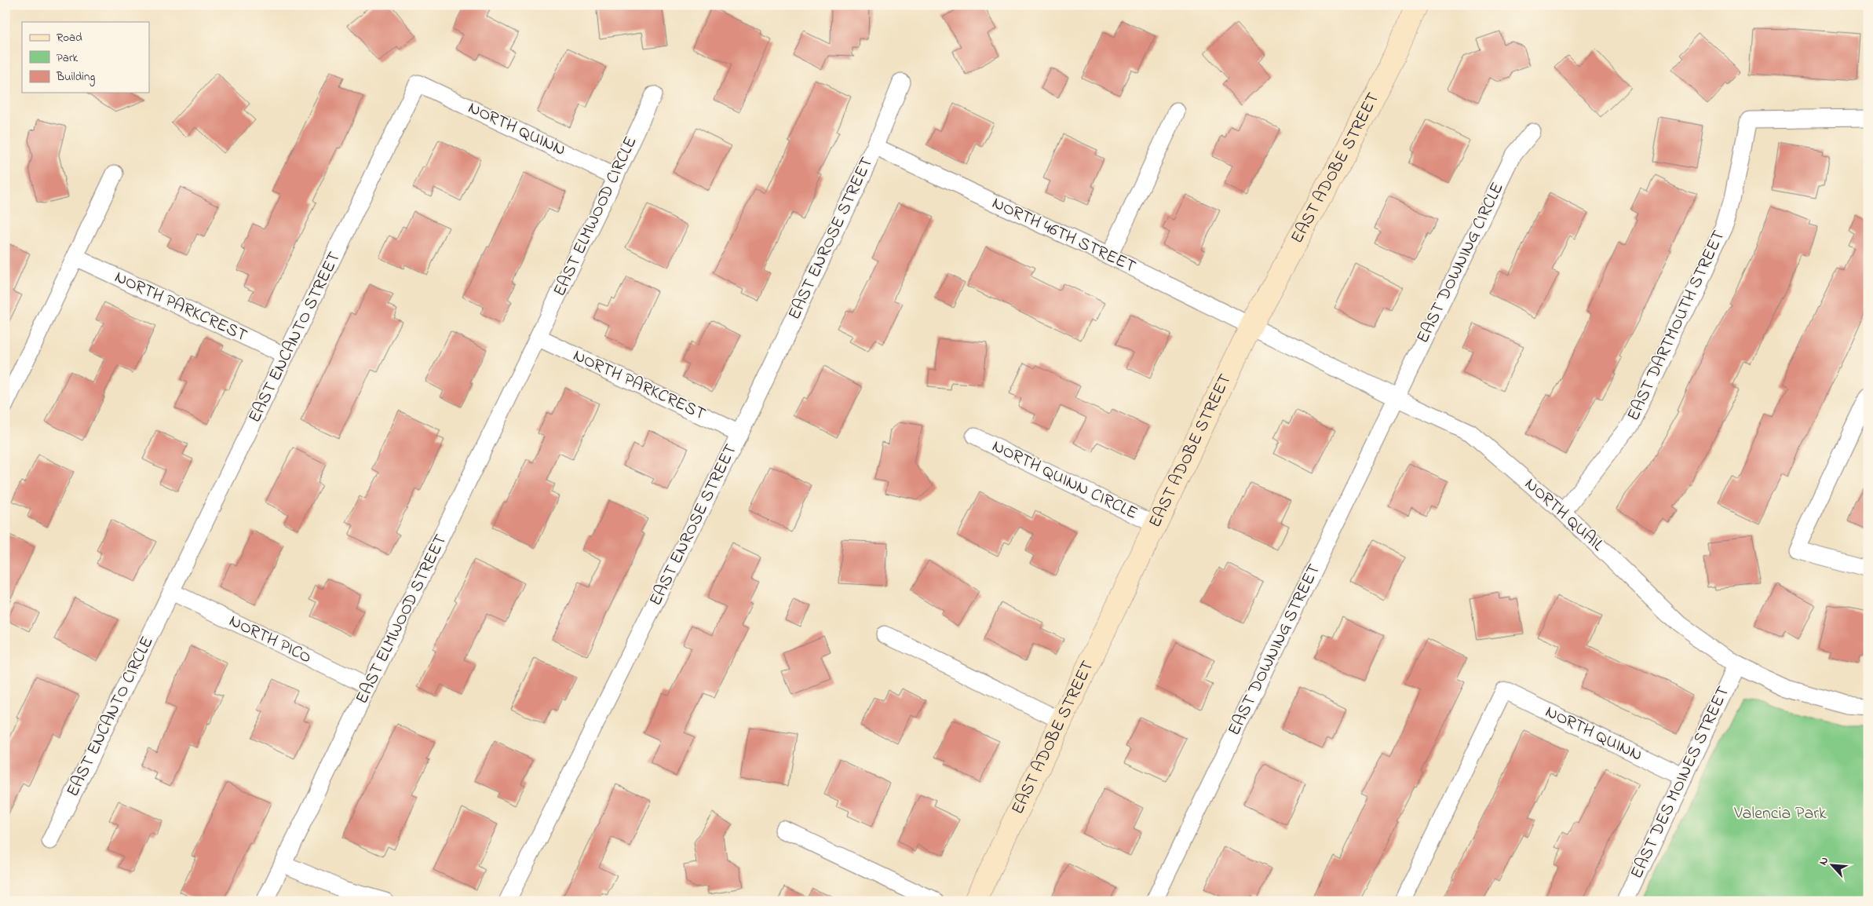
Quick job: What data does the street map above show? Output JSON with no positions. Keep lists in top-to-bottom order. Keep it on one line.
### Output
{"streets":{"street":["NORTH QUINN","EAST ADOBE STREET","EAST ELMWOOD CIRCLE","NORTH 46TH STREET","EAST ENROSE STREET","EAST DOWNING CIRCLE","NORTH PARKCREST","EAST DARTMOUTH STREET","EAST ENCANTO STREET","NORTH QUINN CIRCLE","NORTH QUAIL","EAST ELMWOOD STREET","NORTH PICO","EAST DOWNING STREET","EAST ENCANTO CIRCLE","EAST DES MOINES STREET"]},"crossings":[["NORTH QUINN","EAST ELMWOOD CIRCLE"],["NORTH QUINN","EAST ENCANTO STREET"],["NORTH QUINN","EAST DES MOINES STREET"],["EAST ADOBE STREET","NORTH 46TH STREET"],["EAST ADOBE STREET","NORTH QUINN CIRCLE"],["EAST ADOBE STREET","NORTH QUAIL"],["EAST ELMWOOD CIRCLE","NORTH PARKCREST"],["EAST ELMWOOD CIRCLE","EAST ELMWOOD STREET"],["NORTH 46TH STREET","EAST ENROSE STREET"],["NORTH 46TH STREET","NORTH QUAIL"],["EAST ENROSE STREET","NORTH PARKCREST"],["EAST DOWNING CIRCLE","NORTH QUAIL"],["EAST DOWNING CIRCLE","EAST DOWNING STREET"],["NORTH PARKCREST","EAST ENCANTO STREET"],["NORTH PARKCREST","EAST ELMWOOD STREET"],["EAST DARTMOUTH STREET","NORTH QUAIL"],["EAST ENCANTO STREET","NORTH PICO"],["EAST ENCANTO STREET","EAST ENCANTO CIRCLE"],["NORTH QUAIL","EAST DOWNING STREET"],["NORTH QUAIL","EAST DES MOINES STREET"],["EAST ELMWOOD STREET","NORTH PICO"],["NORTH PICO","EAST ENCANTO CIRCLE"]],"parks":["Valencia Park"],"legend":["Road","Park","Building"],"north":"top left"}
